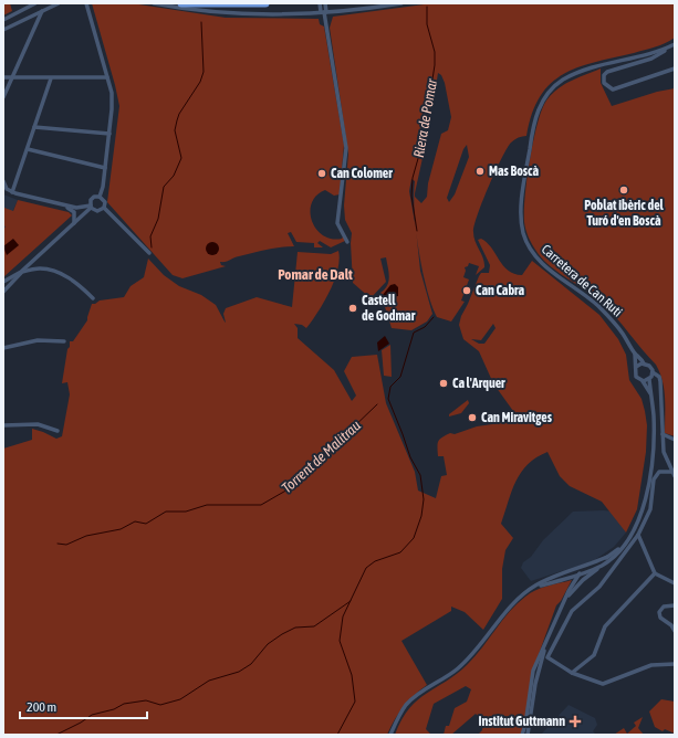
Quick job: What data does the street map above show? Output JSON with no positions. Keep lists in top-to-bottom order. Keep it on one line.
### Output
{"streets":{"street":["Carretera de Can Ruti"]},"districts":["Pomar de Dalt"],"water":["Riera de Pomar","Torrent de Malitrau"],"places":{"other":["Mas Boscà","Can Colomer","Poblat ibèric del Turó d'en Boscà","Can Cabra","Castell de Godmar","Ca l'Arquer","Can Miravitges"],"health":["Institut Guttmann"]},"scale_bar":"200 m"}
